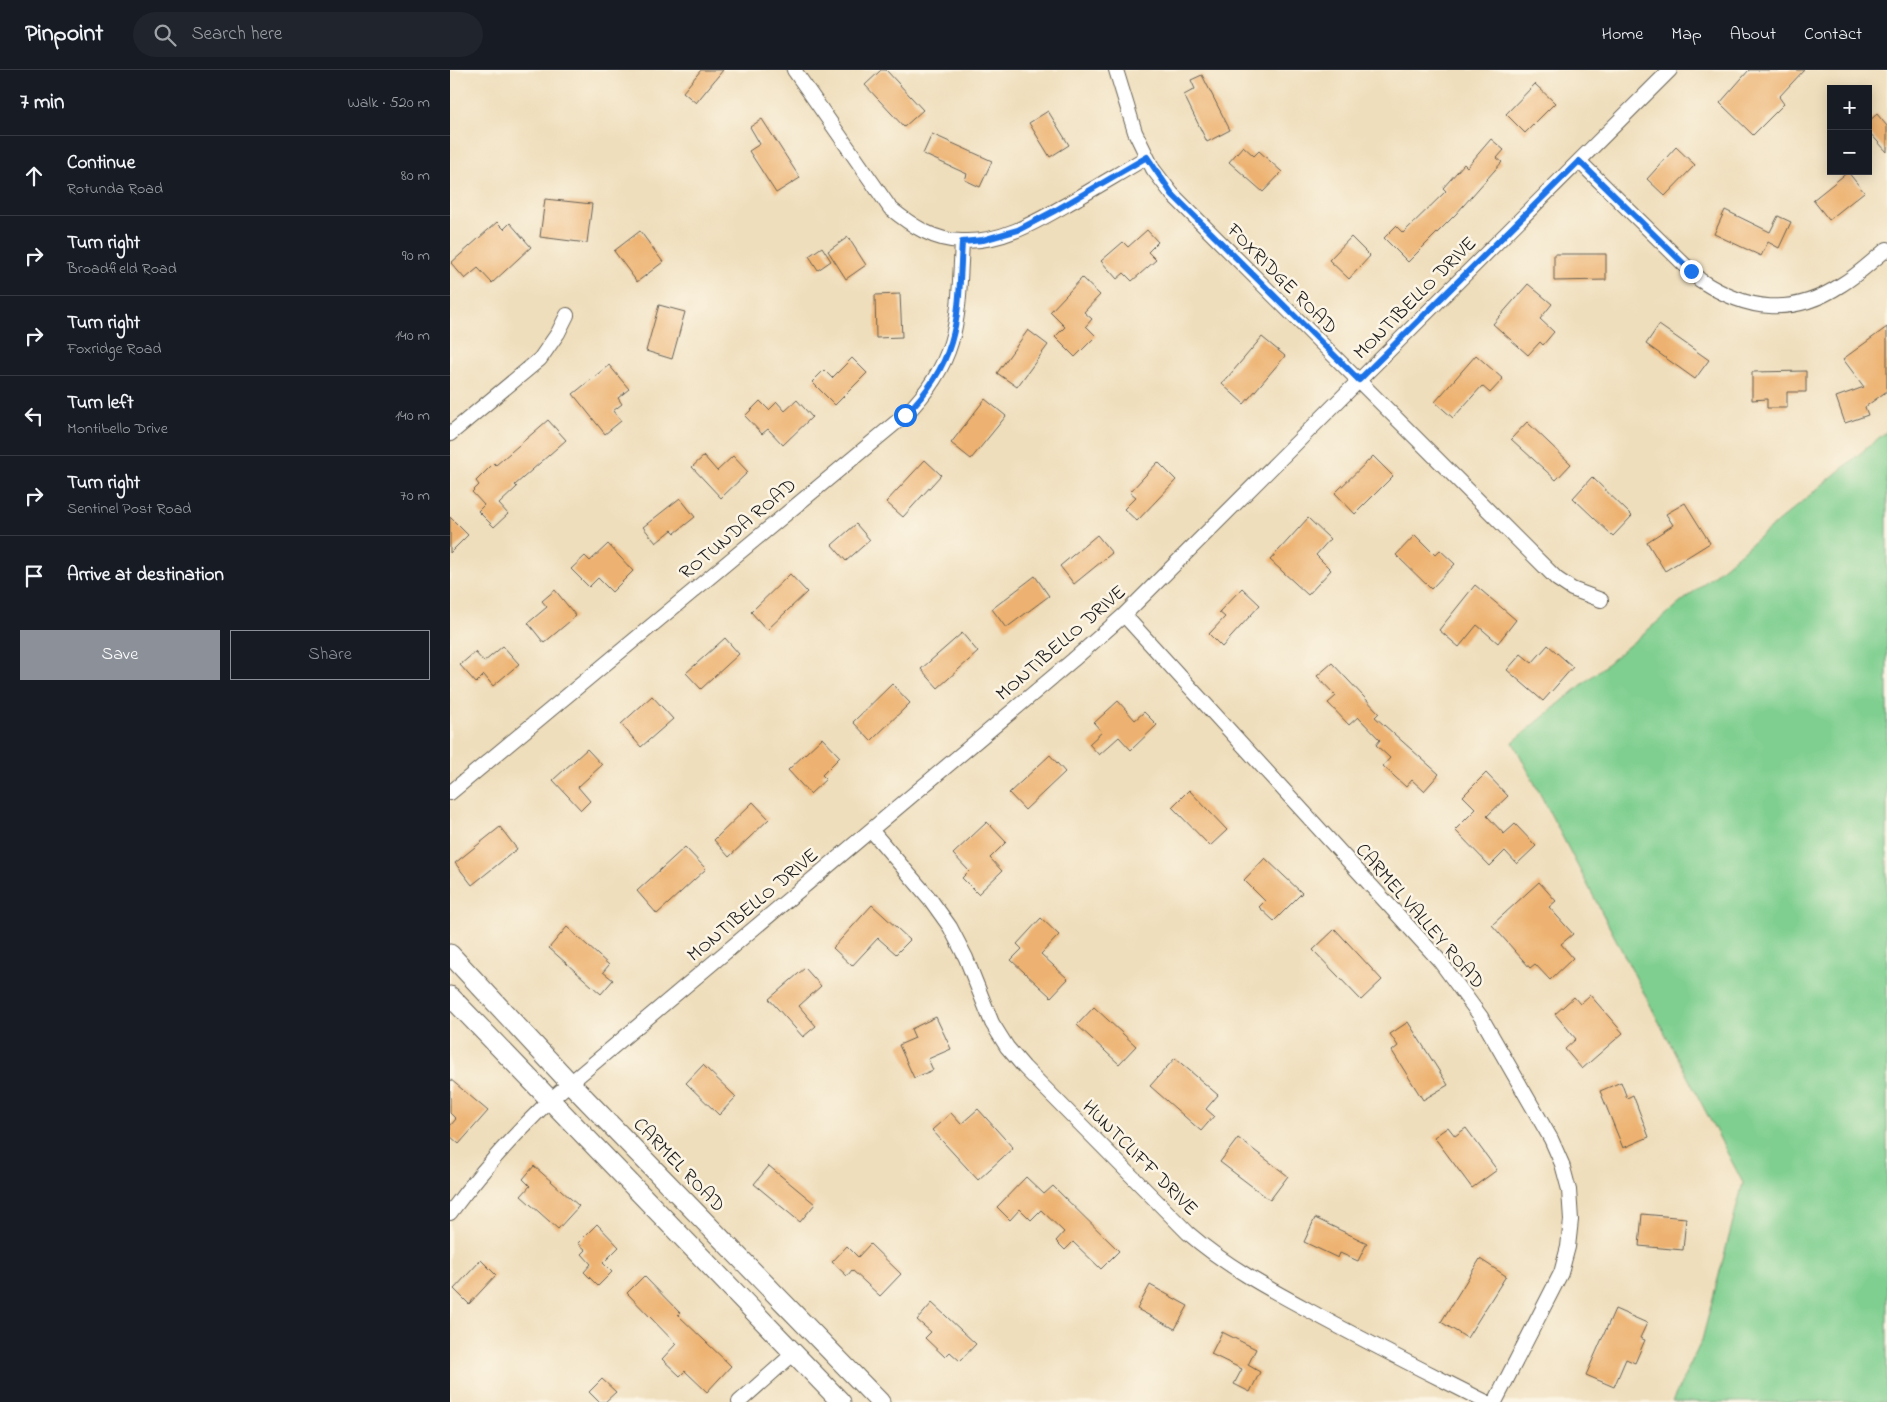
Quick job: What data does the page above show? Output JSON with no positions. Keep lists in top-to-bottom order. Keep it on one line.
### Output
{"streets":{"main road":["CARMEL ROAD"],"street":["FOXRIDGE ROAD","MONTIBELLO DRIVE","ROTUNDA ROAD","CARMEL VALLEY ROAD","HUNTCLIFF DRIVE"]},"crossings":[["FOXRIDGE ROAD","MONTIBELLO DRIVE"],["MONTIBELLO DRIVE","CARMEL VALLEY ROAD"],["MONTIBELLO DRIVE","HUNTCLIFF DRIVE"],["MONTIBELLO DRIVE","CARMEL ROAD"]],"page":{"header":"Pinpoint","search":"Search here","nav":["Home","Map","About","Contact"],"heading":["7 min","Walk · 520 m"],"map_buttons":["+","−"],"list":[["Continue","Rotunda Road","80 m"],["Turn right","Broadfield Road","90 m"],["Turn right","Foxridge Road","140 m"],["Turn left","Montibello Drive","140 m"],["Turn right","Sentinel Post Road","70 m"],"Arrive at destination"],"buttons":["Save","Share"]}}
